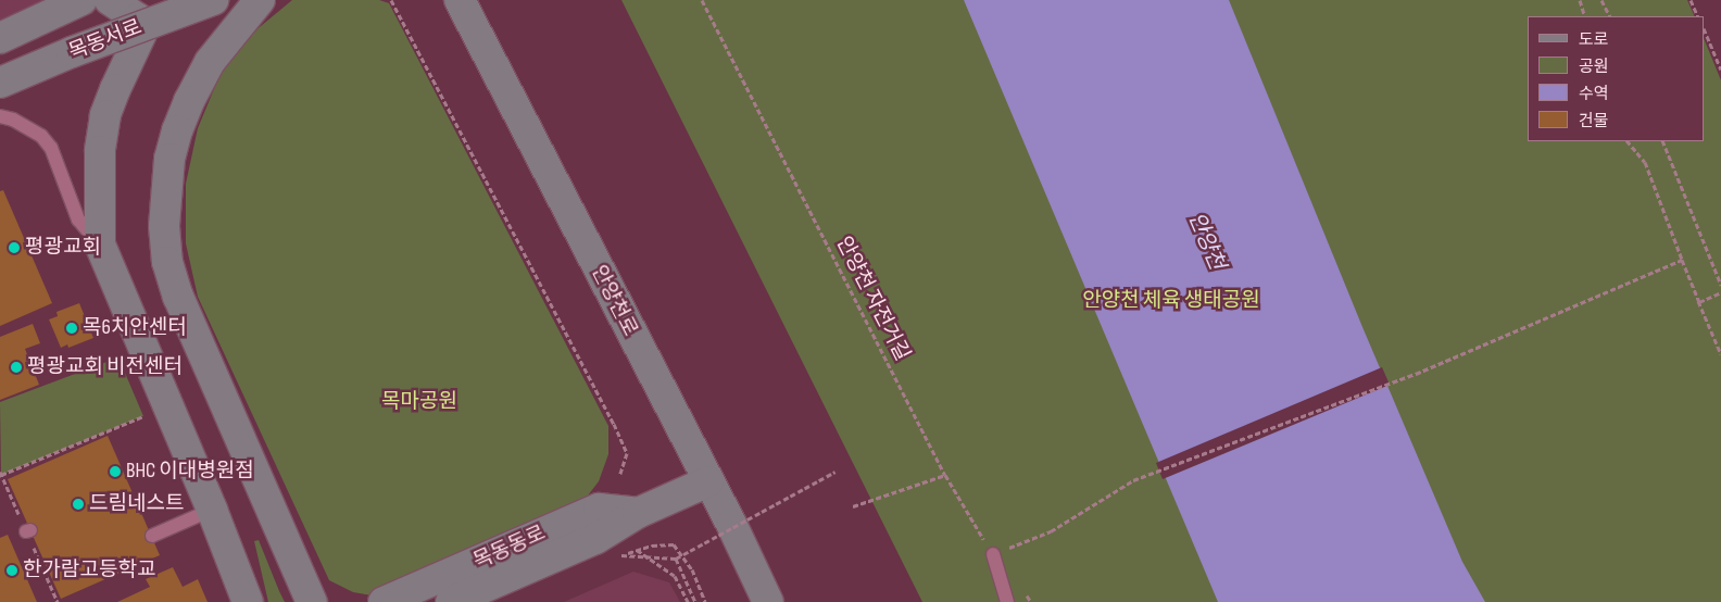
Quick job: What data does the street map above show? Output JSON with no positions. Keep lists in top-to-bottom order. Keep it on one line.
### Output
{"streets":{"main road":["목동서로","안양천로","목동동로"],"path":["안양천 자전거길"]},"crossings":[["안양천로","목동동로"]],"water":["안양천"],"parks":["안양천 체육 생태공원","목마공원"],"places":["평광교회","목6치안센터","평광교회 비전센터","BHC 이대병원점","드림네스트","한가람고등학교"],"legend":["도로","공원","수역","건물"]}
